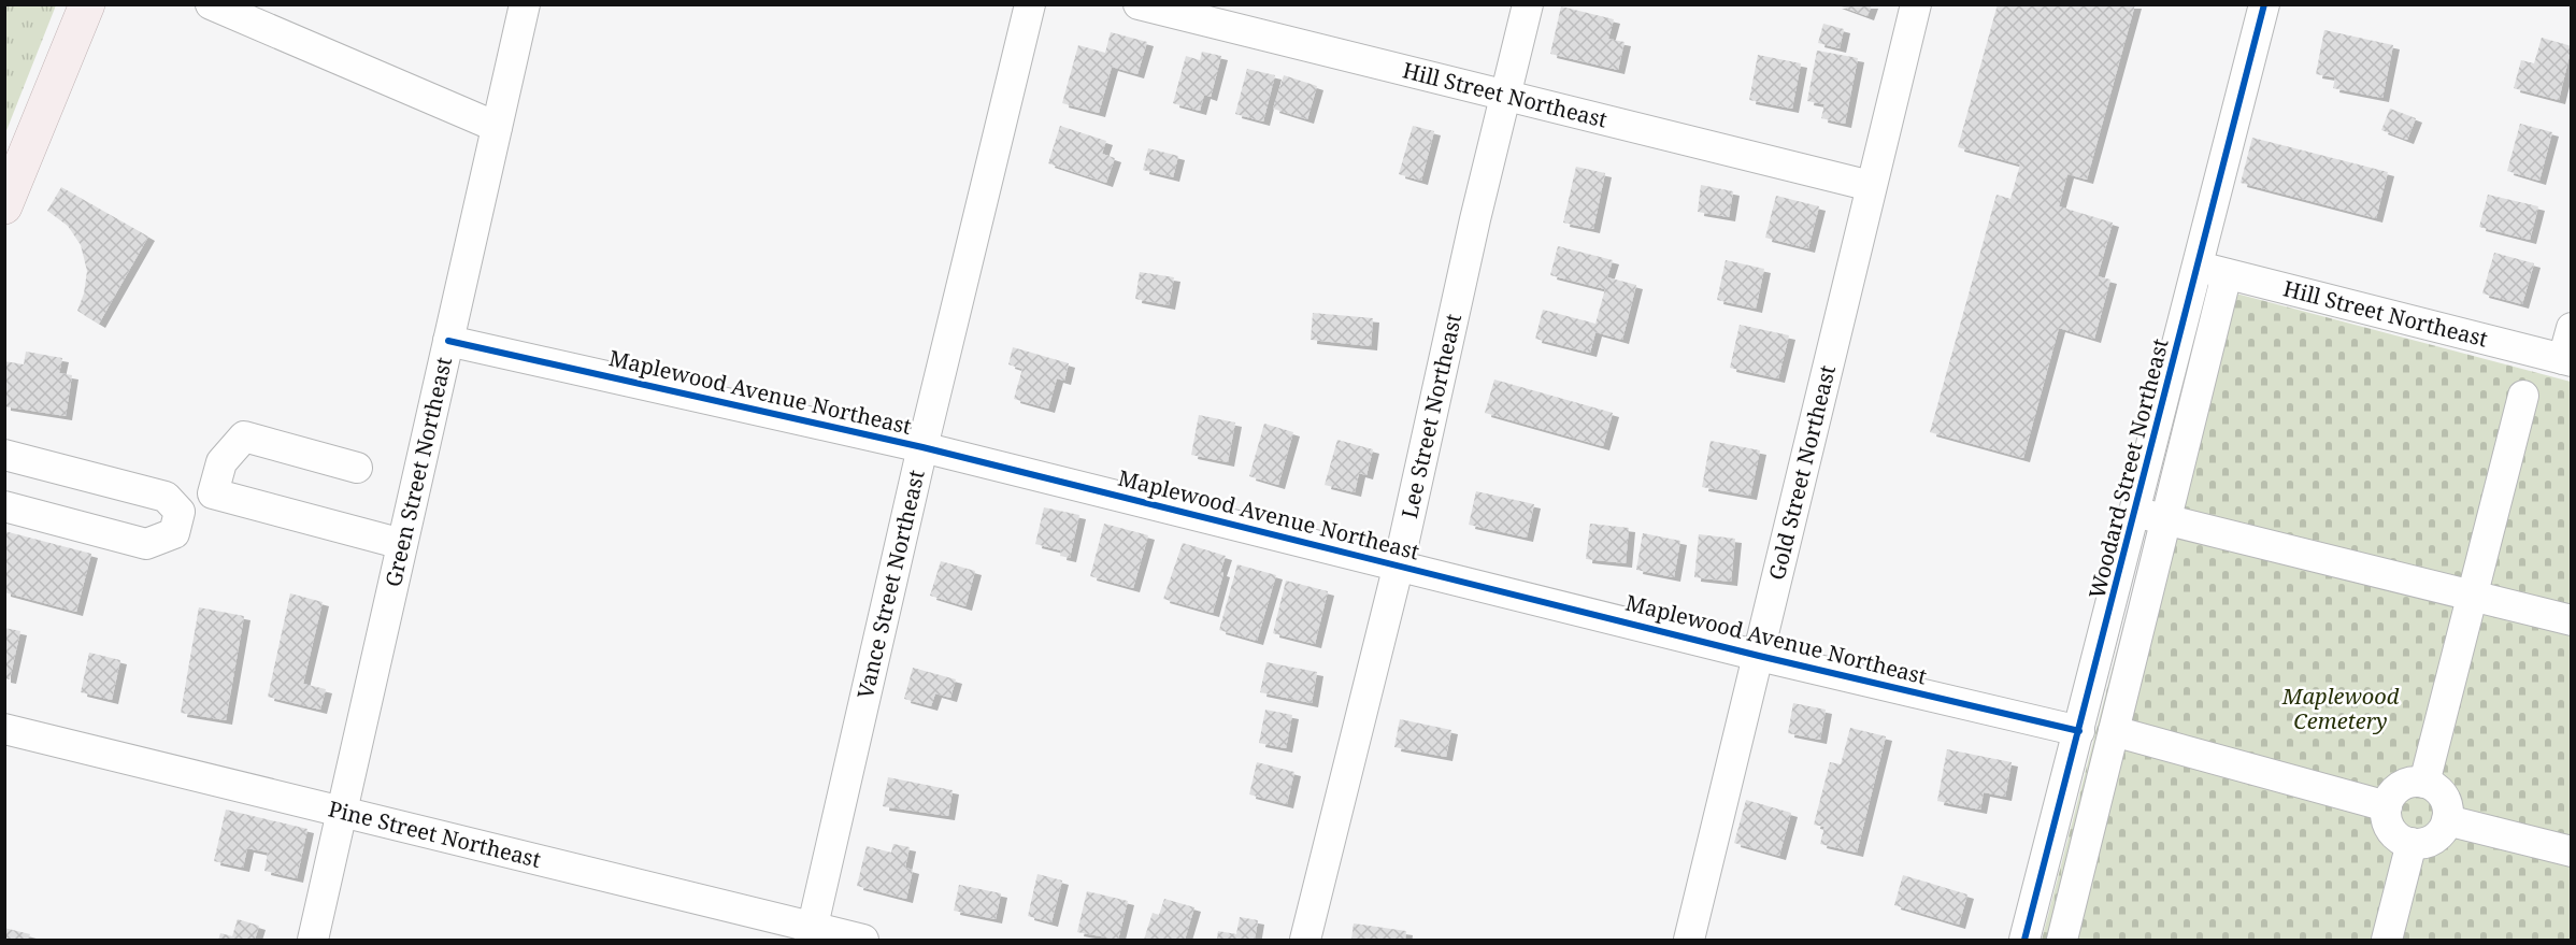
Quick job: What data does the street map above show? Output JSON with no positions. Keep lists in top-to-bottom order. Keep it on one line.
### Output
{"streets":{"street":["Hill Street Northeast","Maplewood Avenue Northeast","Lee Street Northeast","Woodard Street Northeast","Green Street Northeast","Gold Street Northeast","Vance Street Northeast","Pine Street Northeast"]},"crossings":[["Hill Street Northeast","Lee Street Northeast"],["Hill Street Northeast","Woodard Street Northeast"],["Hill Street Northeast","Gold Street Northeast"],["Maplewood Avenue Northeast","Lee Street Northeast"],["Maplewood Avenue Northeast","Woodard Street Northeast"],["Maplewood Avenue Northeast","Green Street Northeast"],["Maplewood Avenue Northeast","Gold Street Northeast"],["Maplewood Avenue Northeast","Vance Street Northeast"],["Green Street Northeast","Pine Street Northeast"],["Vance Street Northeast","Pine Street Northeast"]],"parks":["Maplewood Cemetery"]}
